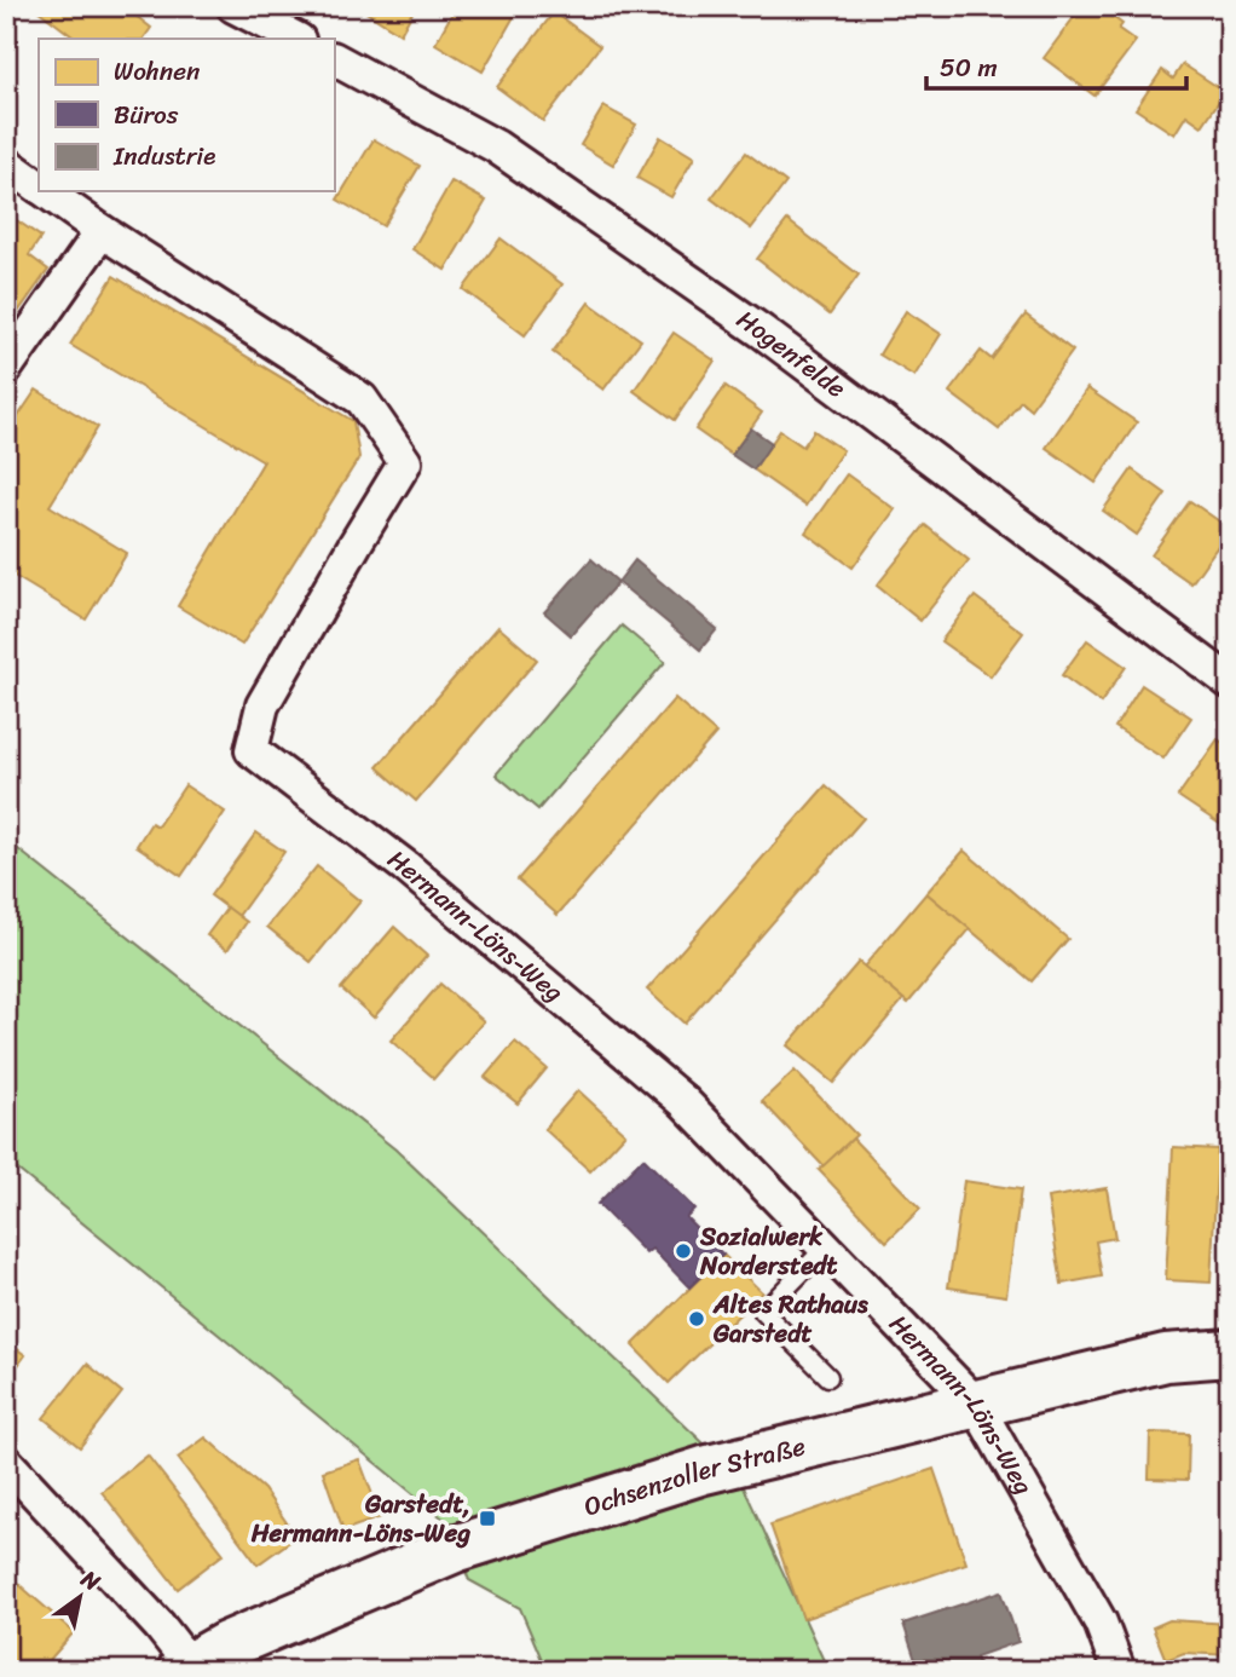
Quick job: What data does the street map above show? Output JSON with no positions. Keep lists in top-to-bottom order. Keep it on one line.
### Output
{"streets":{"street":["Hogenfelde","Hermann-Löns-Weg","Ochsenzoller Straße"]},"crossings":[["Hermann-Löns-Weg","Ochsenzoller Straße"]],"places":{"other":["Sozialwerk Norderstedt","Altes Rathaus Garstedt"],"transit":["Garstedt, Hermann-Löns-Weg"]},"legend":["Wohnen","Büros","Industrie"],"scale_bar":"50 m","north":"top right"}
